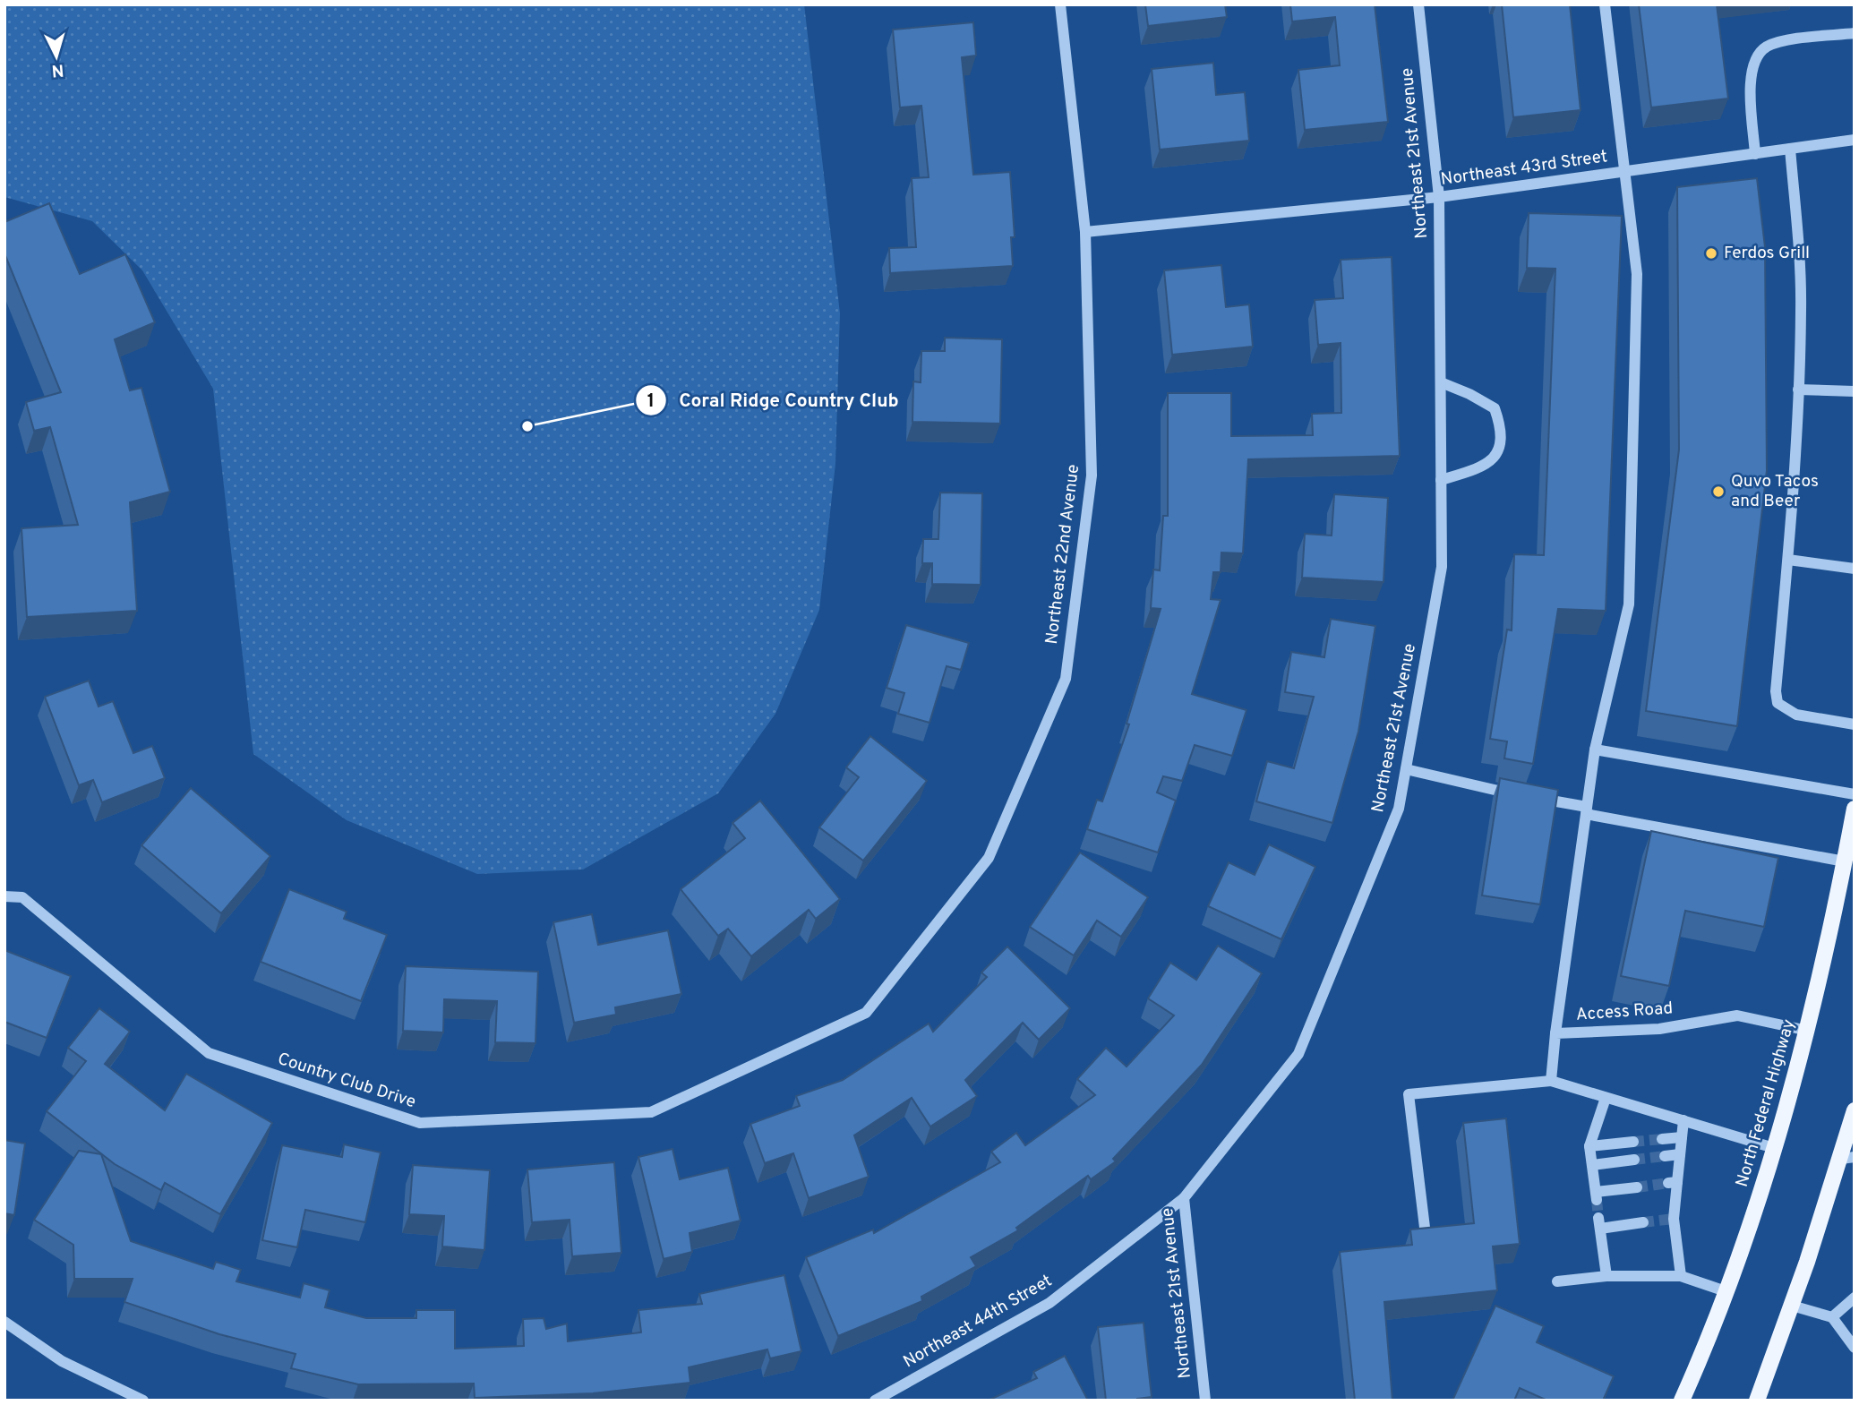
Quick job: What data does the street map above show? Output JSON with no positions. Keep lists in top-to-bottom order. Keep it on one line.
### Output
{"streets":{"main road":["North Federal Highway"],"street":["Northeast 21st Avenue","Northeast 43rd Street","Northeast 22nd Avenue","Access Road","Country Club Drive","Northeast 44th Street"]},"crossings":[["Northeast 21st Avenue","Northeast 43rd Street"],["Northeast 21st Avenue","Northeast 44th Street"],["Northeast 43rd Street","Northeast 22nd Avenue"],["Northeast 22nd Avenue","Country Club Drive"],["Access Road","North Federal Highway"]],"places":["Ferdos Grill","Coral Ridge Country Club","Quvo Tacos and Beer"],"north":"bottom"}
